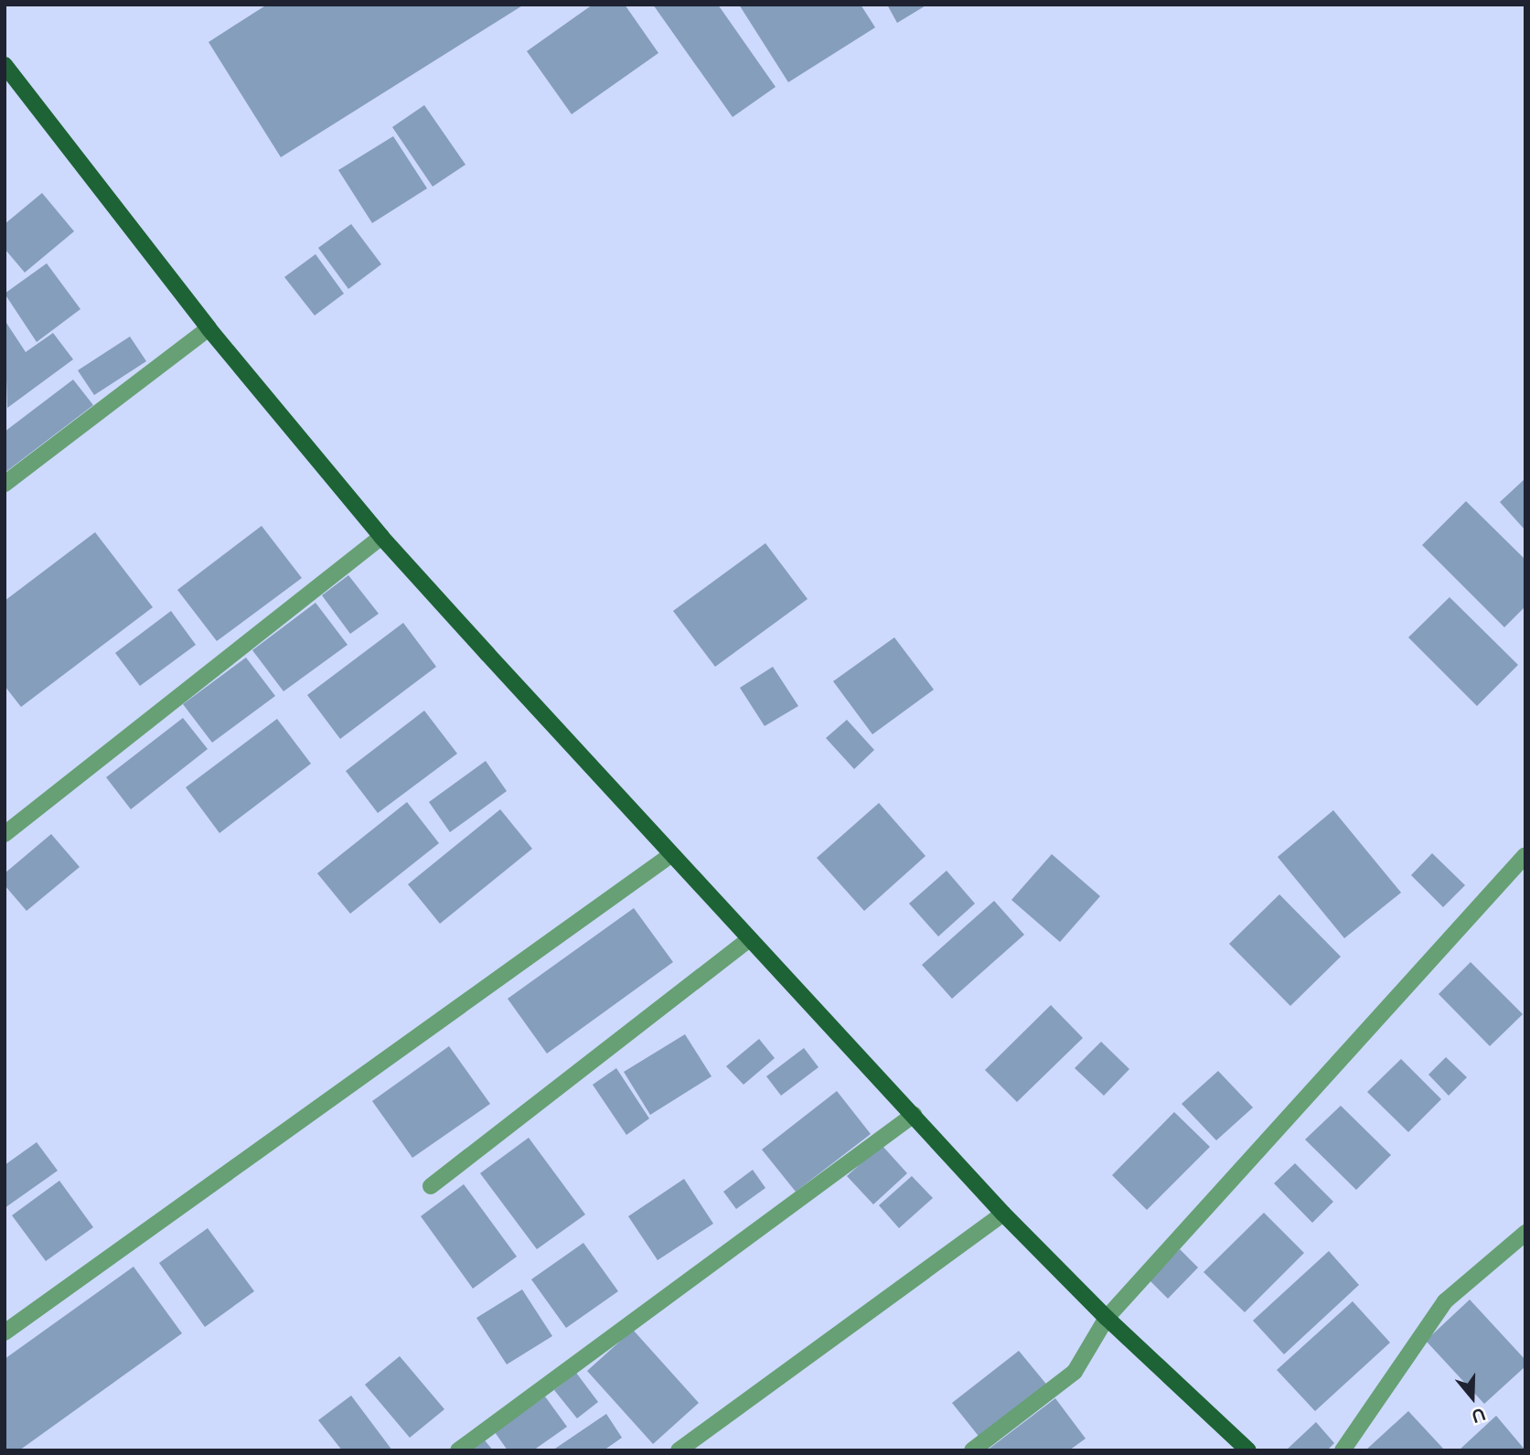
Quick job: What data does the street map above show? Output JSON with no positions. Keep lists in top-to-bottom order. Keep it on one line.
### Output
{"north":"bottom"}
